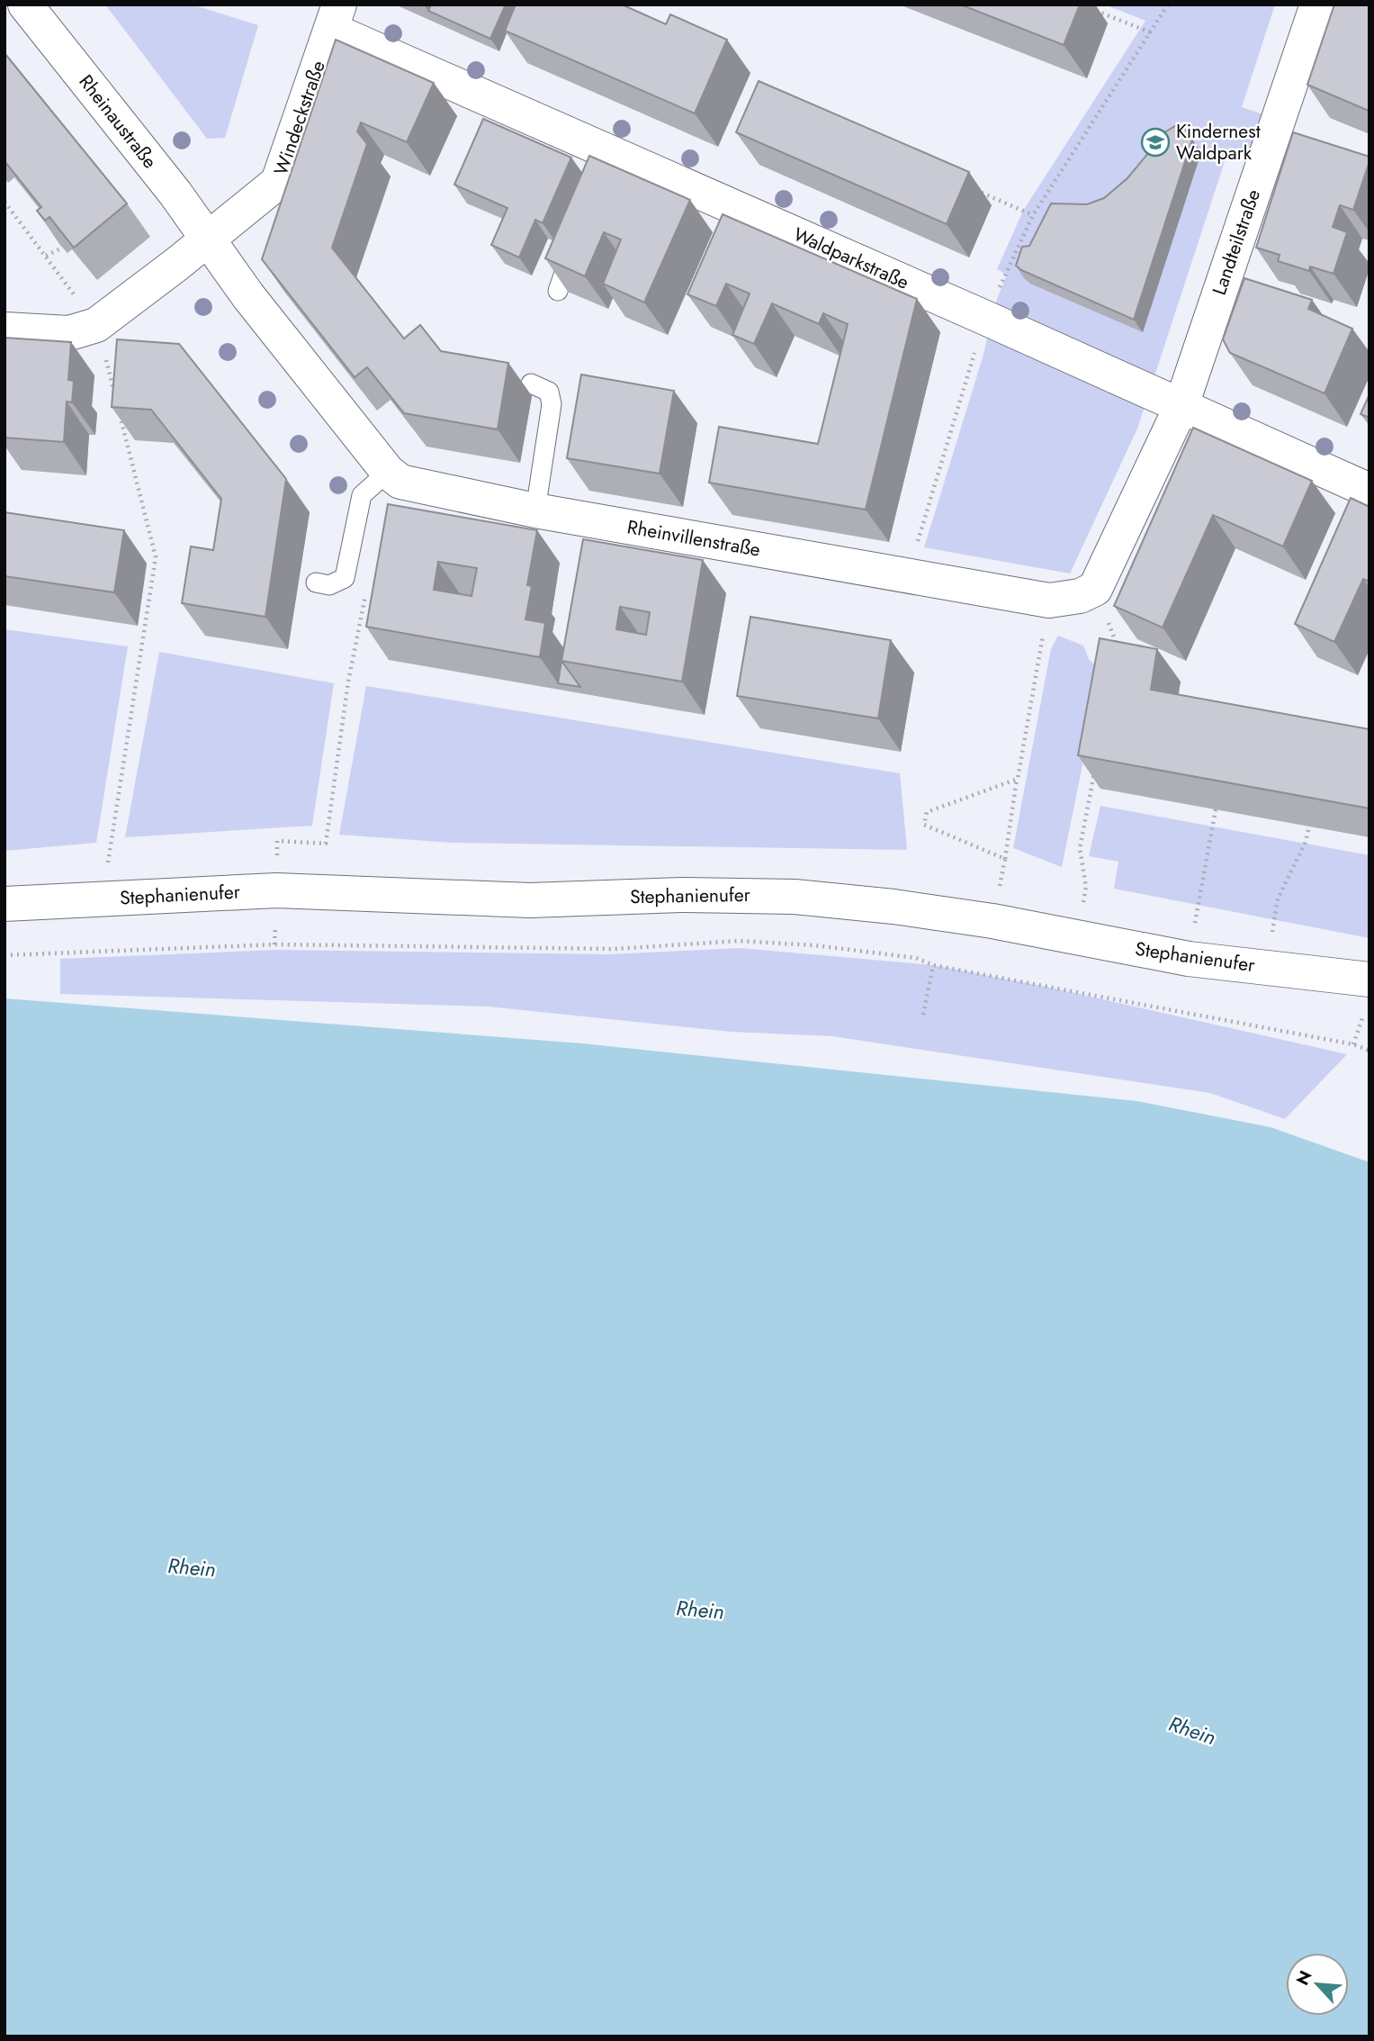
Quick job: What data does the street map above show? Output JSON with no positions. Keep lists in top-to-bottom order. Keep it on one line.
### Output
{"streets":{"street":["Windeckstraße","Rheinaustraße","Landteilstraße","Waldparkstraße","Rheinvillenstraße","Stephanienufer"]},"crossings":[["Windeckstraße","Rheinaustraße"],["Windeckstraße","Waldparkstraße"],["Windeckstraße","Rheinvillenstraße"],["Rheinaustraße","Rheinvillenstraße"],["Landteilstraße","Waldparkstraße"]],"water":["Rhein"],"places":{"school or university":["Kindernest Waldpark"]},"north":"top left"}
